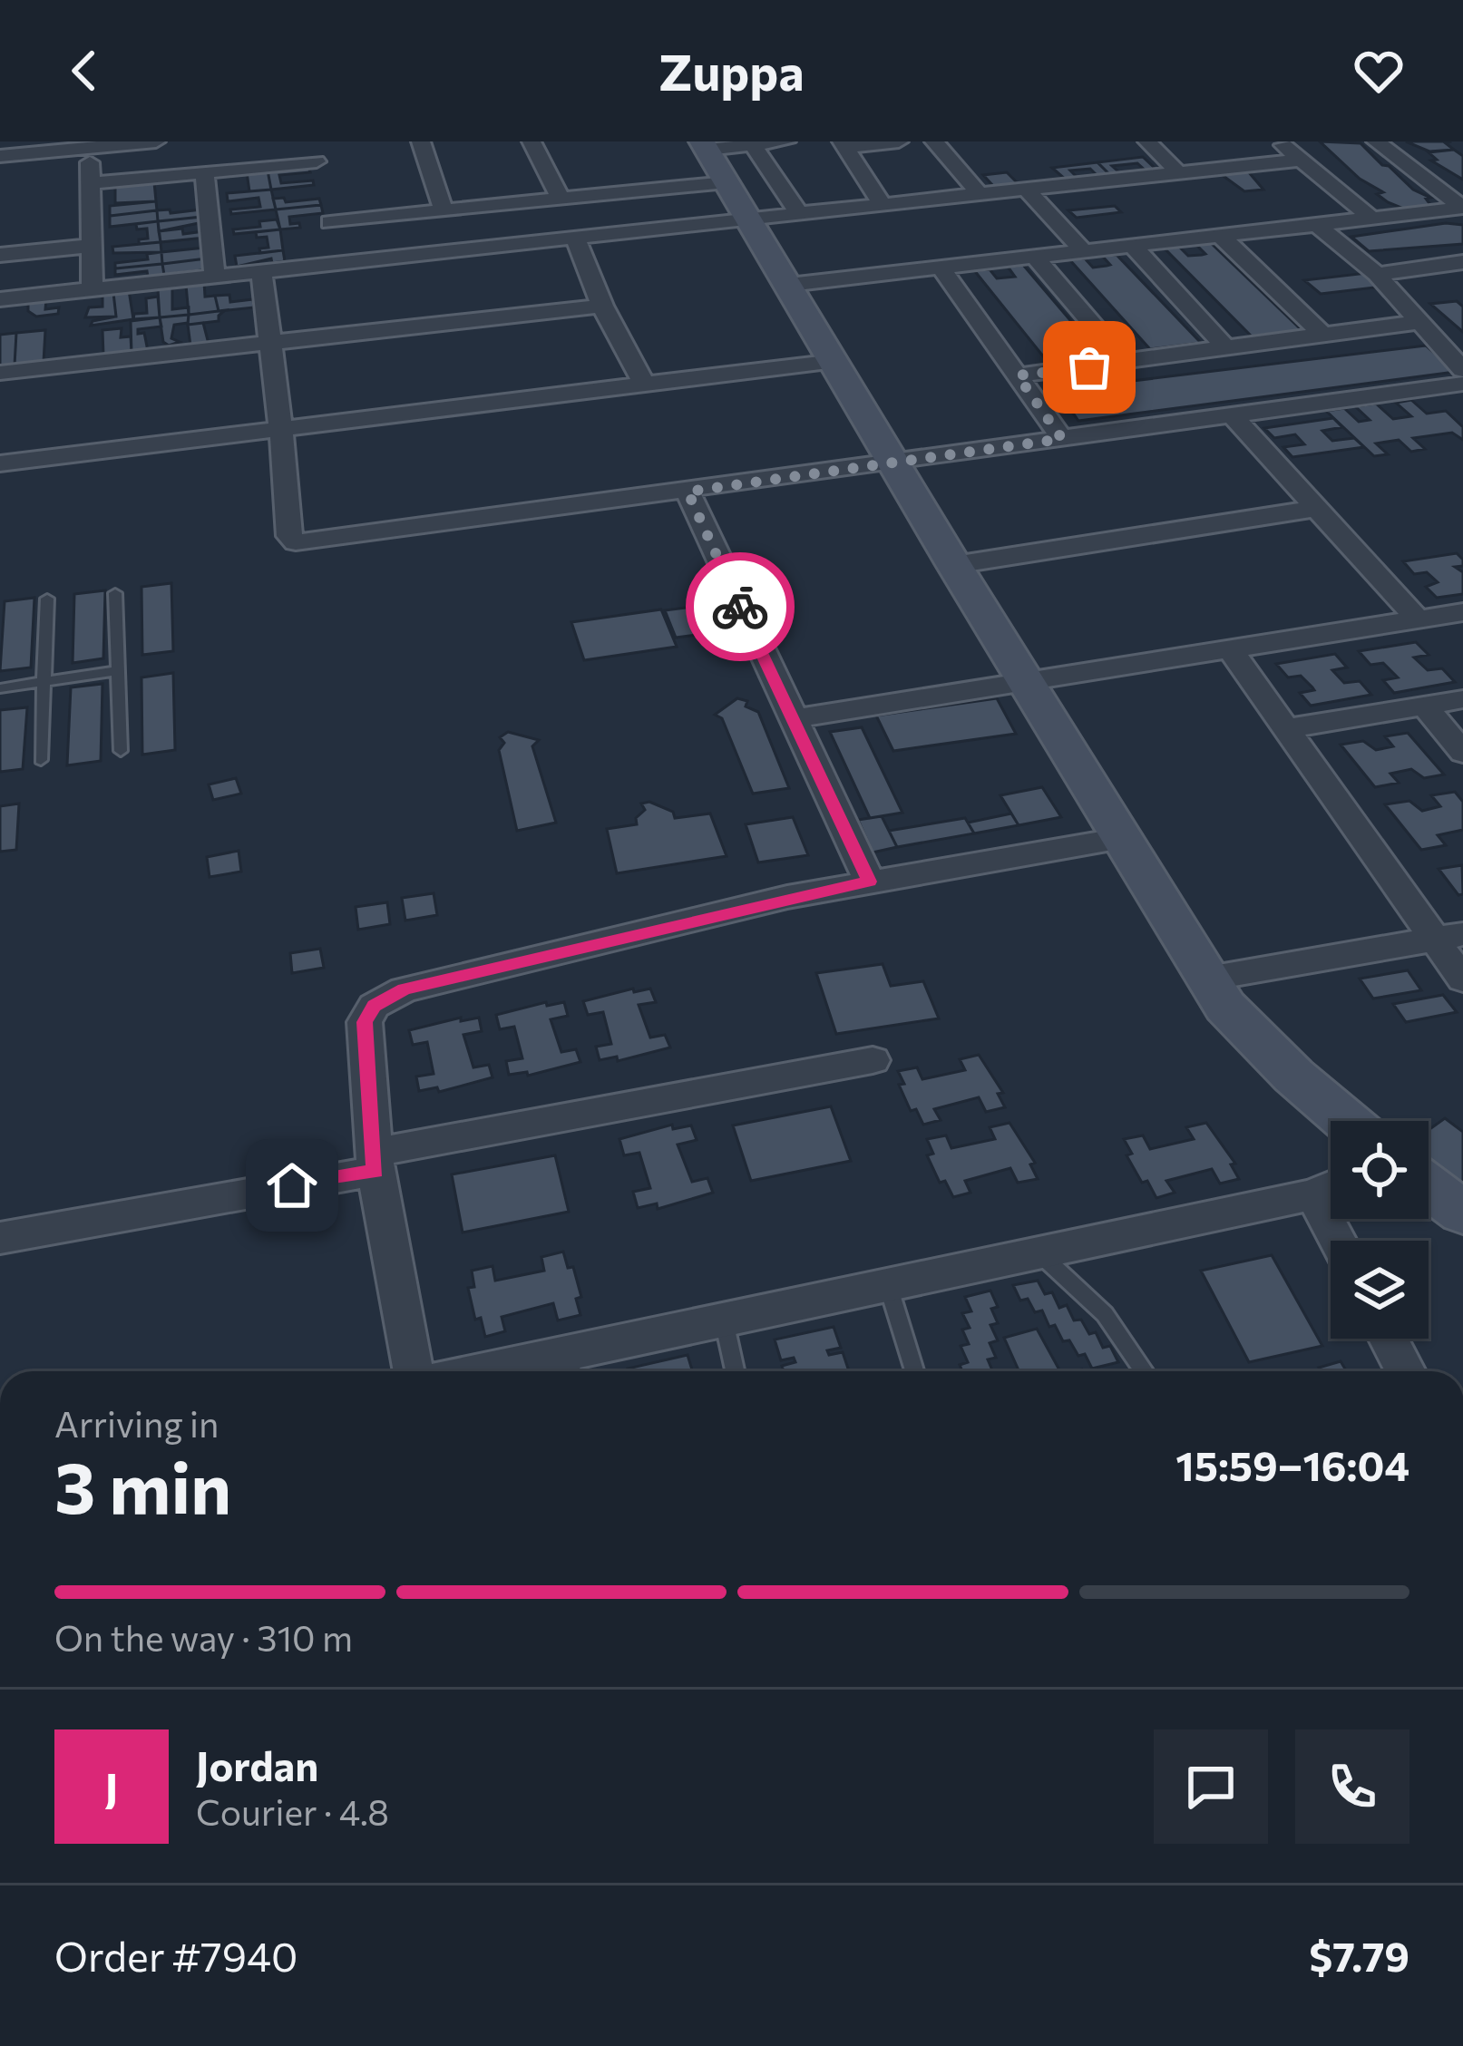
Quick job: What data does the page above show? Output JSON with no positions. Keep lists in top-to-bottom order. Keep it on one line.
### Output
{"page":{"header":"Zuppa","heading":["3 min","Arriving in","15:59–16:04"],"panel":["Jordan","Courier · 4.8","Order #7940","$7.79"],"bar":"On the way · 310 m","round":"J"}}
